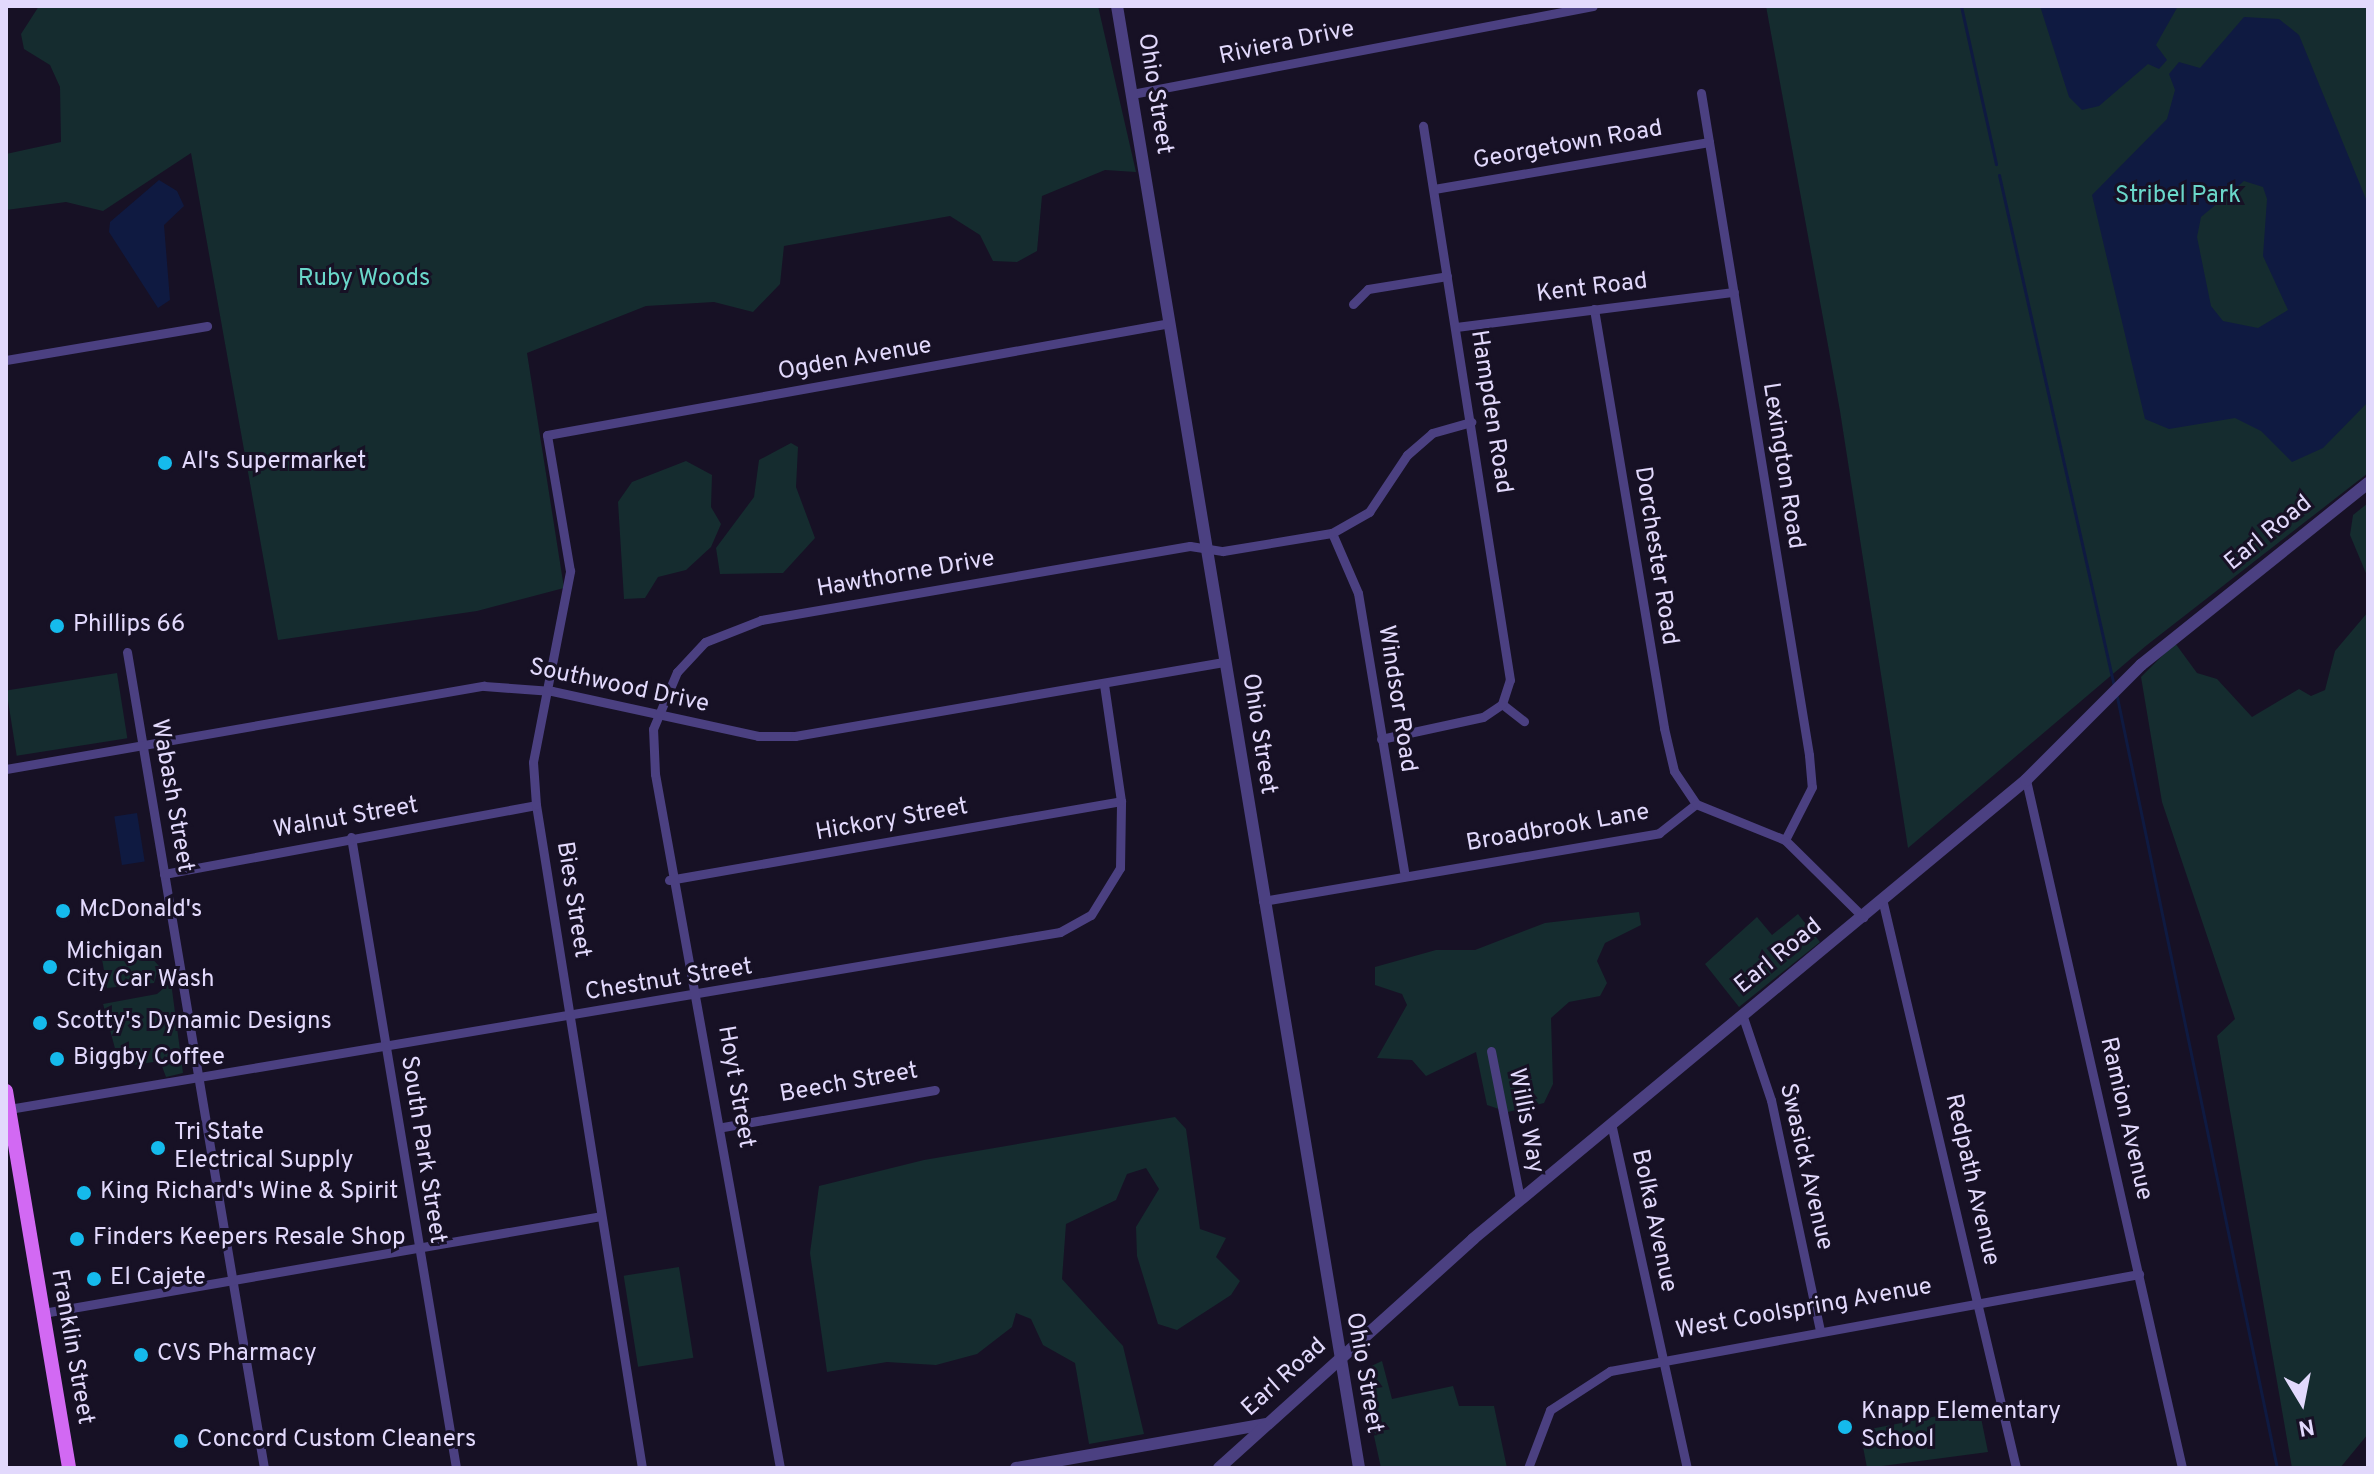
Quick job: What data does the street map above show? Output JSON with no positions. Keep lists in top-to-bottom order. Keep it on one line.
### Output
{"streets":{"main road":["Franklin Street"],"street":["Riviera Drive","Ohio Street","Georgetown Road","Kent Road","Ogden Avenue","Hampden Road","Lexington Road","Earl Road","Dorchester Road","Hawthorne Drive","Southwood Drive","Windsor Road","Wabash Street","Walnut Street","Hickory Street","Broadbrook Lane","Bies Street","Chestnut Street","Beech Street","Hoyt Street","Ramion Avenue","Willis Way","South Park Street","Swasick Avenue","Redpath Avenue","Bolka Avenue","West Coolspring Avenue"]},"crossings":[["Riviera Drive","Ohio Street"],["Ohio Street","Ogden Avenue"],["Ohio Street","Earl Road"],["Ohio Street","Hawthorne Drive"],["Ohio Street","Southwood Drive"],["Ohio Street","Broadbrook Lane"],["Georgetown Road","Hampden Road"],["Georgetown Road","Lexington Road"],["Kent Road","Hampden Road"],["Kent Road","Lexington Road"],["Kent Road","Dorchester Road"],["Ogden Avenue","Bies Street"],["Earl Road","Ramion Avenue"],["Earl Road","Willis Way"],["Earl Road","Swasick Avenue"],["Earl Road","Redpath Avenue"],["Earl Road","Bolka Avenue"],["Dorchester Road","Broadbrook Lane"],["Hawthorne Drive","Southwood Drive"],["Hawthorne Drive","Windsor Road"],["Hawthorne Drive","Hoyt Street"],["Southwood Drive","Wabash Street"],["Southwood Drive","Bies Street"],["Southwood Drive","Chestnut Street"],["Southwood Drive","Hoyt Street"],["Windsor Road","Broadbrook Lane"],["Wabash Street","Walnut Street"],["Wabash Street","Chestnut Street"],["Walnut Street","Bies Street"],["Walnut Street","South Park Street"],["Hickory Street","Chestnut Street"],["Hickory Street","Hoyt Street"],["Bies Street","Chestnut Street"],["Chestnut Street","Hoyt Street"],["Chestnut Street","South Park Street"],["Chestnut Street","Franklin Street"],["Beech Street","Hoyt Street"],["Ramion Avenue","West Coolspring Avenue"],["Swasick Avenue","West Coolspring Avenue"],["Redpath Avenue","West Coolspring Avenue"],["Bolka Avenue","West Coolspring Avenue"]],"parks":["Stribel Park","Ruby Woods"],"places":["Al's Supermarket","Phillips 66","McDonald's","Michigan City Car Wash","Scotty's Dynamic Designs","Biggby Coffee","Tri State Electrical Supply","King Richard's Wine & Spirit","Finders Keepers Resale Shop","El Cajete","CVS Pharmacy","Knapp Elementary School","Concord Custom Cleaners"],"north":"bottom"}
